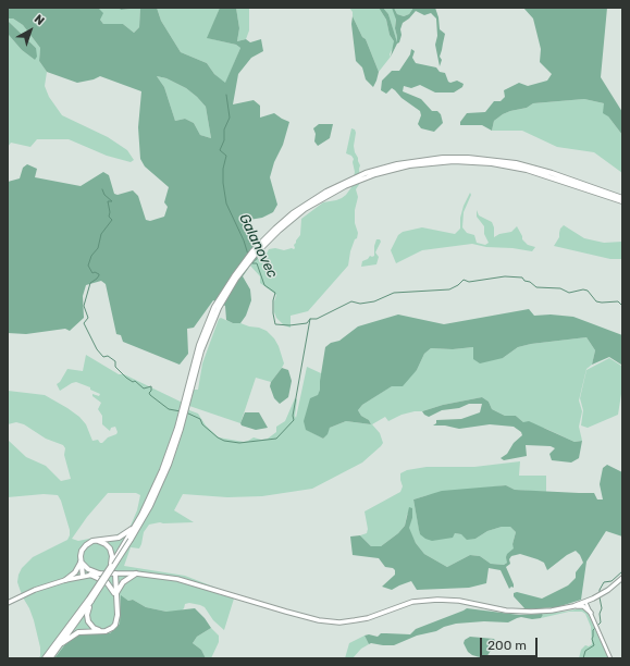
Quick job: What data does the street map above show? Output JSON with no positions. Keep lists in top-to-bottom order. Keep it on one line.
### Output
{"water":["Galanovec"],"scale_bar":"200 m","north":"top right"}
